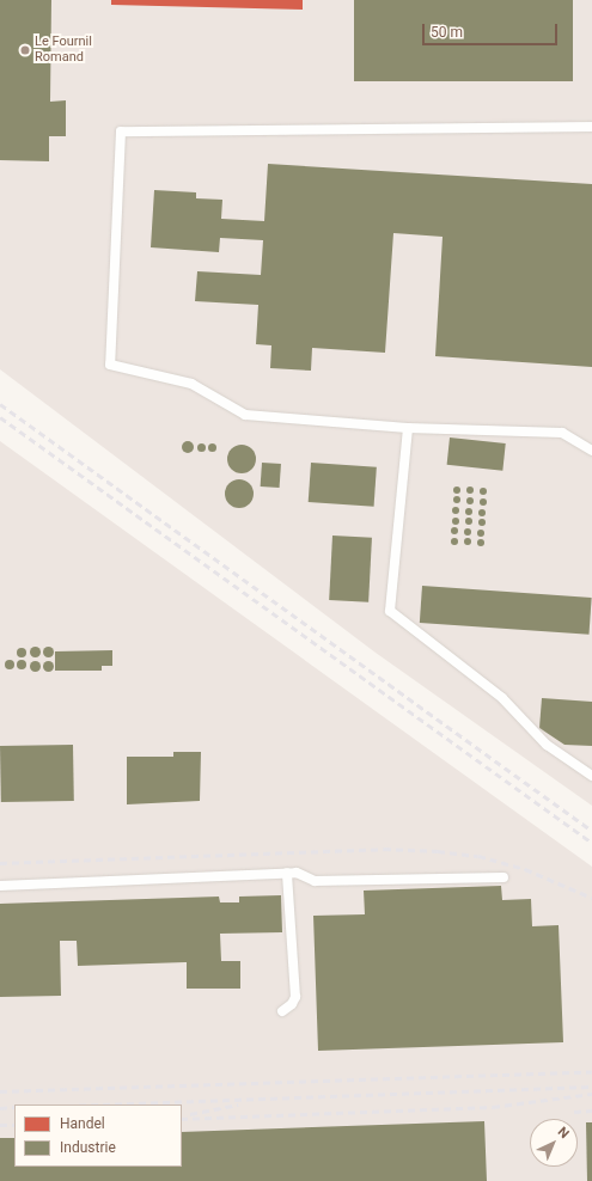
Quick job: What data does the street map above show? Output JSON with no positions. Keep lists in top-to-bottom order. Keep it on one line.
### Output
{"places":["Le Fournil Romand"],"legend":["Handel","Industrie"],"scale_bar":"50 m","north":"top right"}
